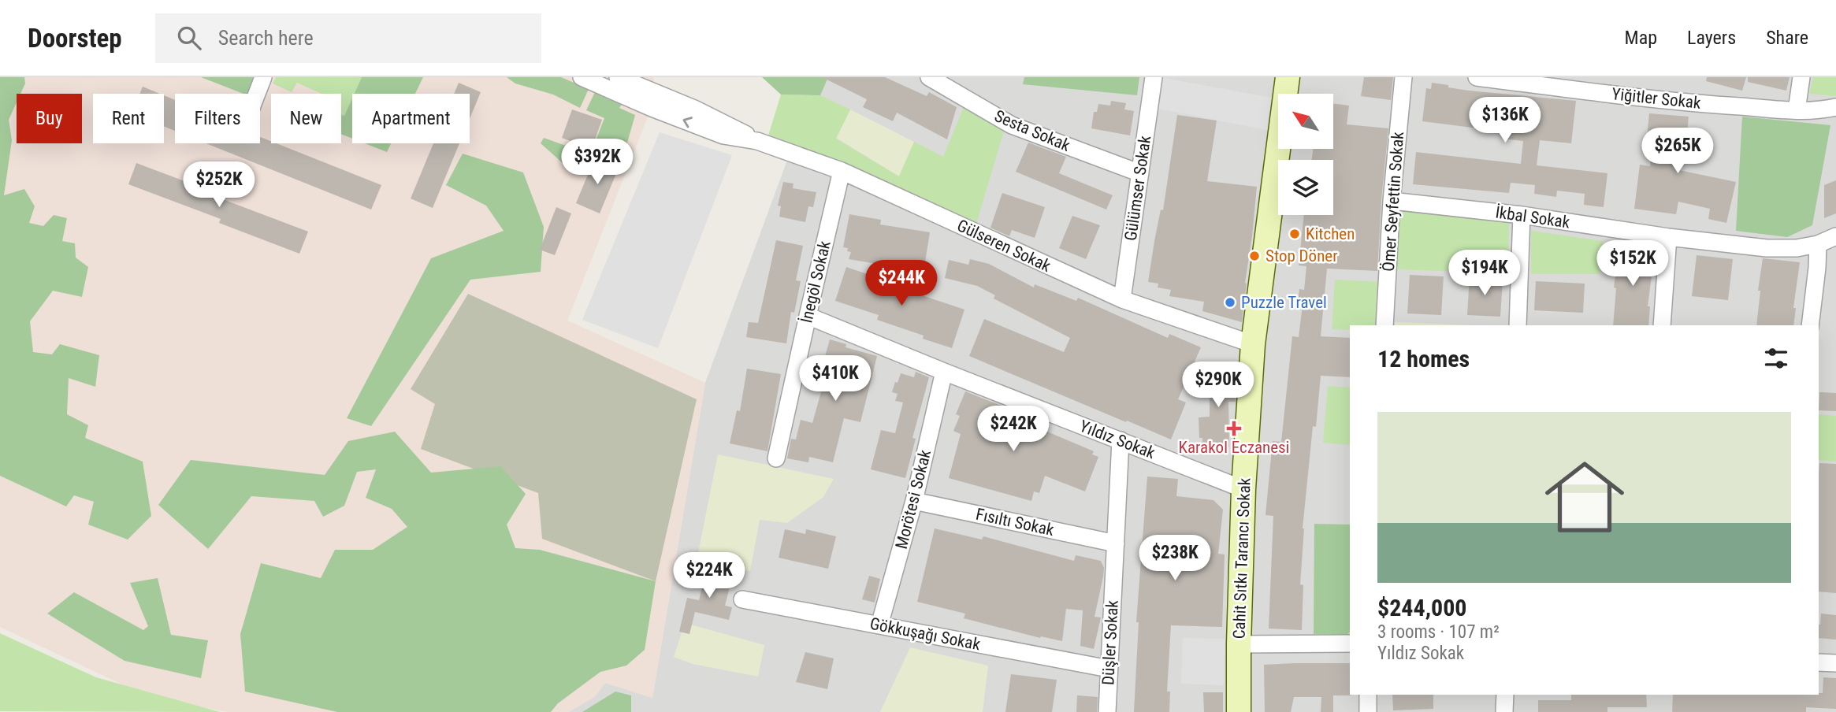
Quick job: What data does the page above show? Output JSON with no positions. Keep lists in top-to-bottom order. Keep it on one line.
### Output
{"streets":{"street":["Yiğitler Sokak","Sesta Sokak","Gülümser Sokak","Ömer Seyfettin Sokak","İkbal Sokak","Gülseren Sokak","İnegöl Sokak","Yıldız Sokak","Morötesi Sokak","Fısıltı Sokak","Cahit Sıtkı Tarancı Sokak","Gökkuşağı Sokak","Düşler Sokak"]},"crossings":[["Sesta Sokak","Gülümser Sokak"],["Gülümser Sokak","Gülseren Sokak"],["Ömer Seyfettin Sokak","İkbal Sokak"],["Gülseren Sokak","İnegöl Sokak"],["Gülseren Sokak","Cahit Sıtkı Tarancı Sokak"],["İnegöl Sokak","Yıldız Sokak"],["Yıldız Sokak","Morötesi Sokak"],["Yıldız Sokak","Cahit Sıtkı Tarancı Sokak"],["Yıldız Sokak","Düşler Sokak"],["Morötesi Sokak","Fısıltı Sokak"],["Morötesi Sokak","Gökkuşağı Sokak"],["Fısıltı Sokak","Düşler Sokak"],["Gökkuşağı Sokak","Düşler Sokak"]],"places":{"other":["Kitchen","Stop Döner","Puzzle Travel"],"health":["Karakol Eczanesi"]},"north":"top left","page":{"header":"Doorstep","search":"Search here","nav":["Map","Layers","Share"],"chip":["Buy","Rent","Filters","New","Apartment"],"price":["$136K","$265K","$392K","$252K","$152K","$194K","$244K","$410K","$290K","$242K","$238K","$224K"],"heading":"12 homes","list":[{"name":"$244,000","note":"3 rooms · 107 m² · Yıldız Sokak"}]}}
